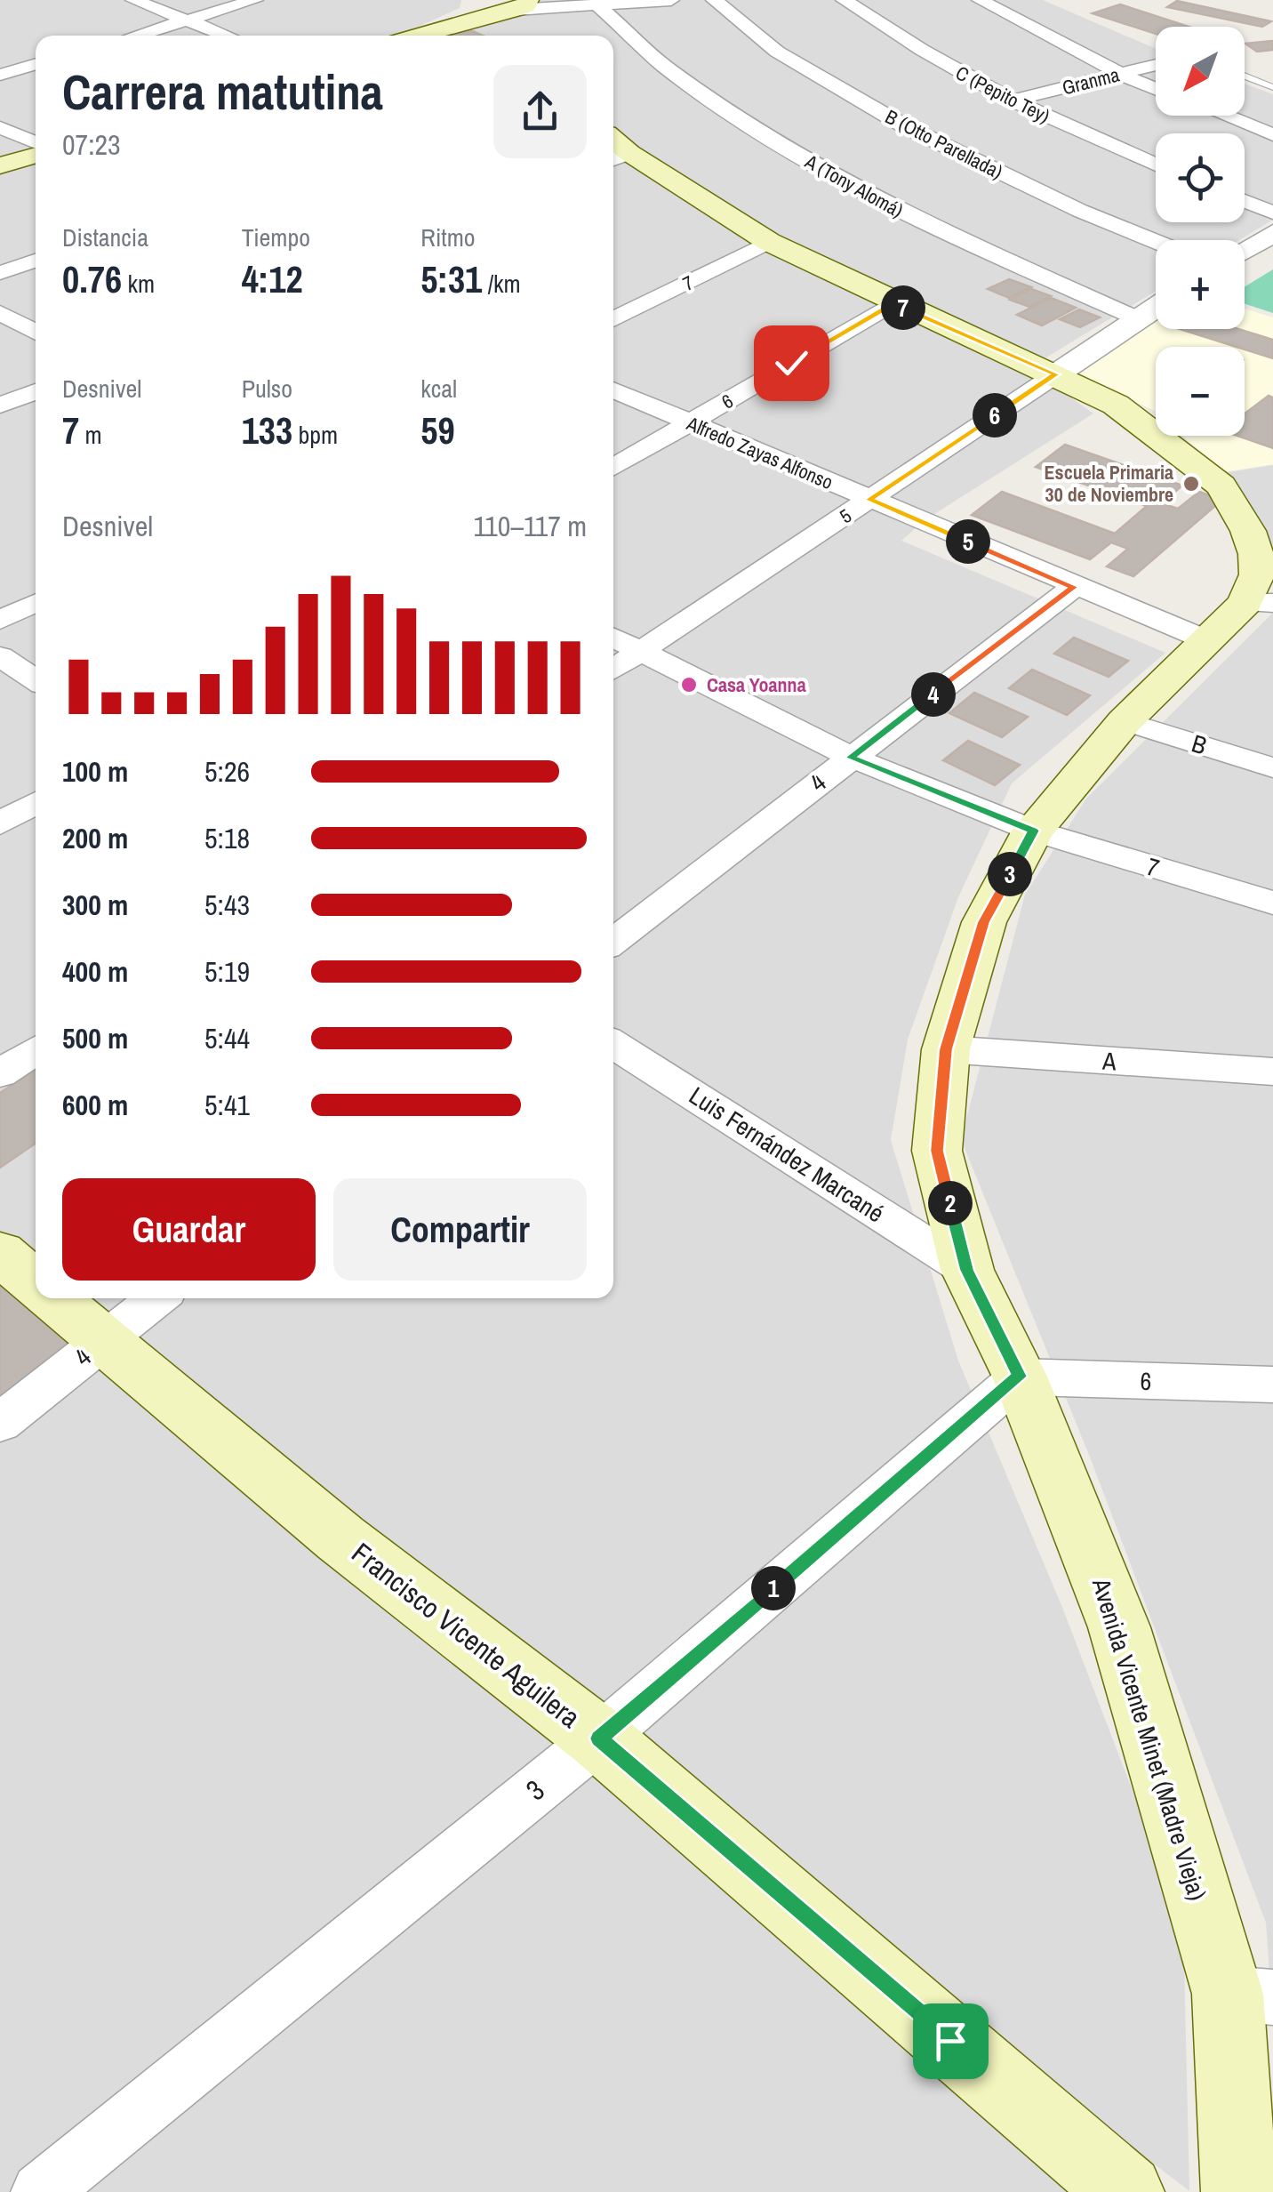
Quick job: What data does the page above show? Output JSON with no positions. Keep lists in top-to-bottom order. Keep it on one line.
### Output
{"streets":{"main road":["Francisco Vicente Aguilera","Avenida Vicente Minet (Madre Vieja)"],"street":["Granma","C (Pepito Tey)","B (Otto Parellada)","A (Tony Alomá)","7","6","Alfredo Zayas Alfonso","5","B","4","A","Luis Fernández Marcané","3"]},"crossings":[["Granma","C (Pepito Tey)"],["A (Tony Alomá)","5"],["7","5"],["7","4"],["7","Avenida Vicente Minet (Madre Vieja)"],["6","Alfredo Zayas Alfonso"],["6","Avenida Vicente Minet (Madre Vieja)"],["6","3"],["Alfredo Zayas Alfonso","5"],["Alfredo Zayas Alfonso","4"],["Alfredo Zayas Alfonso","Avenida Vicente Minet (Madre Vieja)"],["5","Avenida Vicente Minet (Madre Vieja)"],["B","Avenida Vicente Minet (Madre Vieja)"],["4","Francisco Vicente Aguilera"],["A","Avenida Vicente Minet (Madre Vieja)"],["Luis Fernández Marcané","Avenida Vicente Minet (Madre Vieja)"],["Francisco Vicente Aguilera","3"],["Avenida Vicente Minet (Madre Vieja)","3"]],"places":["Escuela Primaria 30 de Noviembre","Casa Yoanna"],"north":"bottom left","page":{"map_buttons":["+","−"],"heading":["Carrera matutina","07:23"],"stats":[["Distancia","0.76 km"],["Tiempo","4:12"],["Ritmo","5:31 /km"],["Desnivel","7 m"],["Pulso","133 bpm"],["kcal","59"]],"pins":["7","6","5","4","3","2","1"],"chart":["Desnivel","110–117 m"],"list":[{"name":"100 m","note":"5:26"},{"name":"200 m","note":"5:18"},{"name":"300 m","note":"5:43"},{"name":"400 m","note":"5:19"},{"name":"500 m","note":"5:44"},{"name":"600 m","note":"5:41"}],"buttons":["Guardar","Compartir"]}}
